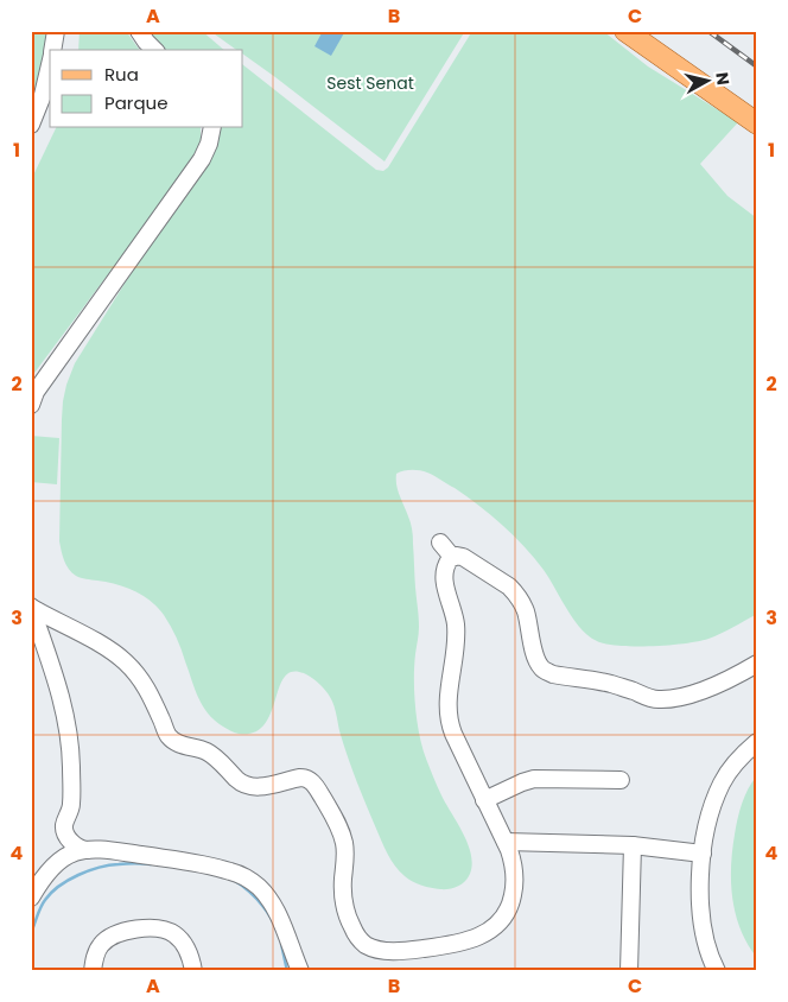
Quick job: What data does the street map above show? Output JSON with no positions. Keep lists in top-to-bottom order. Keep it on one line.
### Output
{"parks":["Sest Senat"],"legend":["Rua","Parque"],"north":"right","grid":{"columns":["A","B","C"],"rows":["1","2","3","4"]}}
